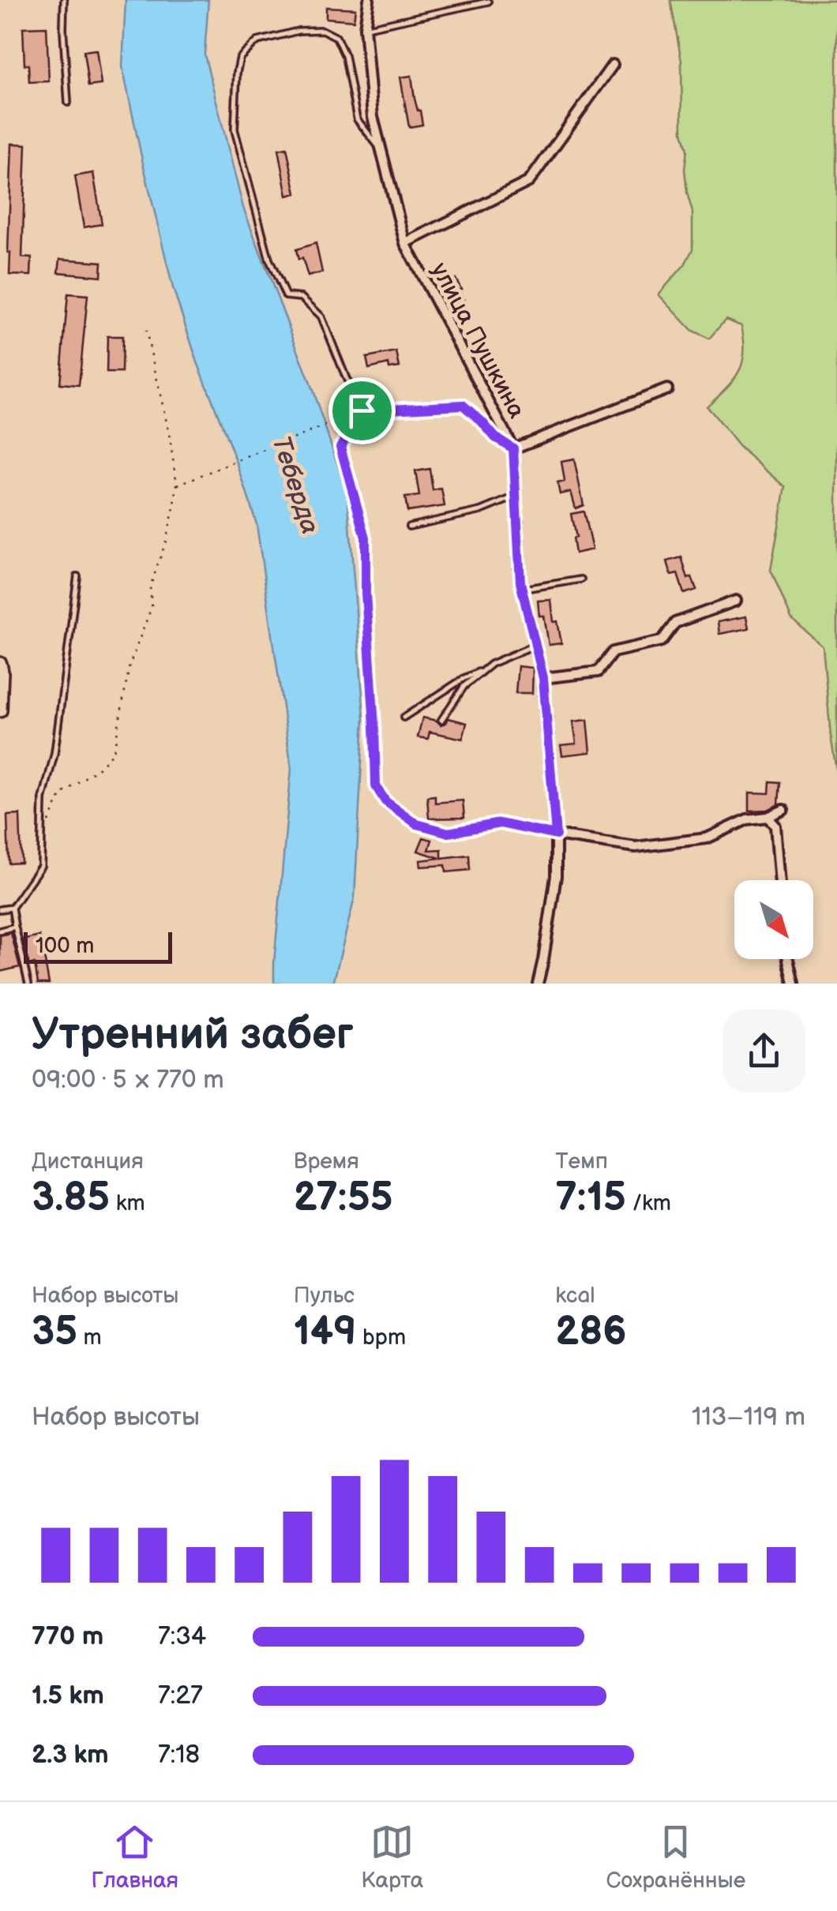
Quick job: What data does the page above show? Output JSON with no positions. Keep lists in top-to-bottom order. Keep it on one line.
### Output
{"streets":{"street":["улица Пушкина"]},"water":["Теберда"],"scale_bar":"100 m","north":"bottom right","page":{"scale":"100 m","heading":["Утренний забег","09:00 · 5 × 770 m"],"stats":[["Дистанция","3.85 km"],["Время","27:55"],["Темп","7:15 /km"],["Набор высоты","35 m"],["Пульс","149 bpm"],["kcal","286"]],"chart":["Набор высоты","113–119 m"],"list":[{"name":"770 m","note":"7:34"},{"name":"1.5 km","note":"7:27"},{"name":"2.3 km","note":"7:18"}],"tabs":["Главная","Карта","Сохранённые"]}}
